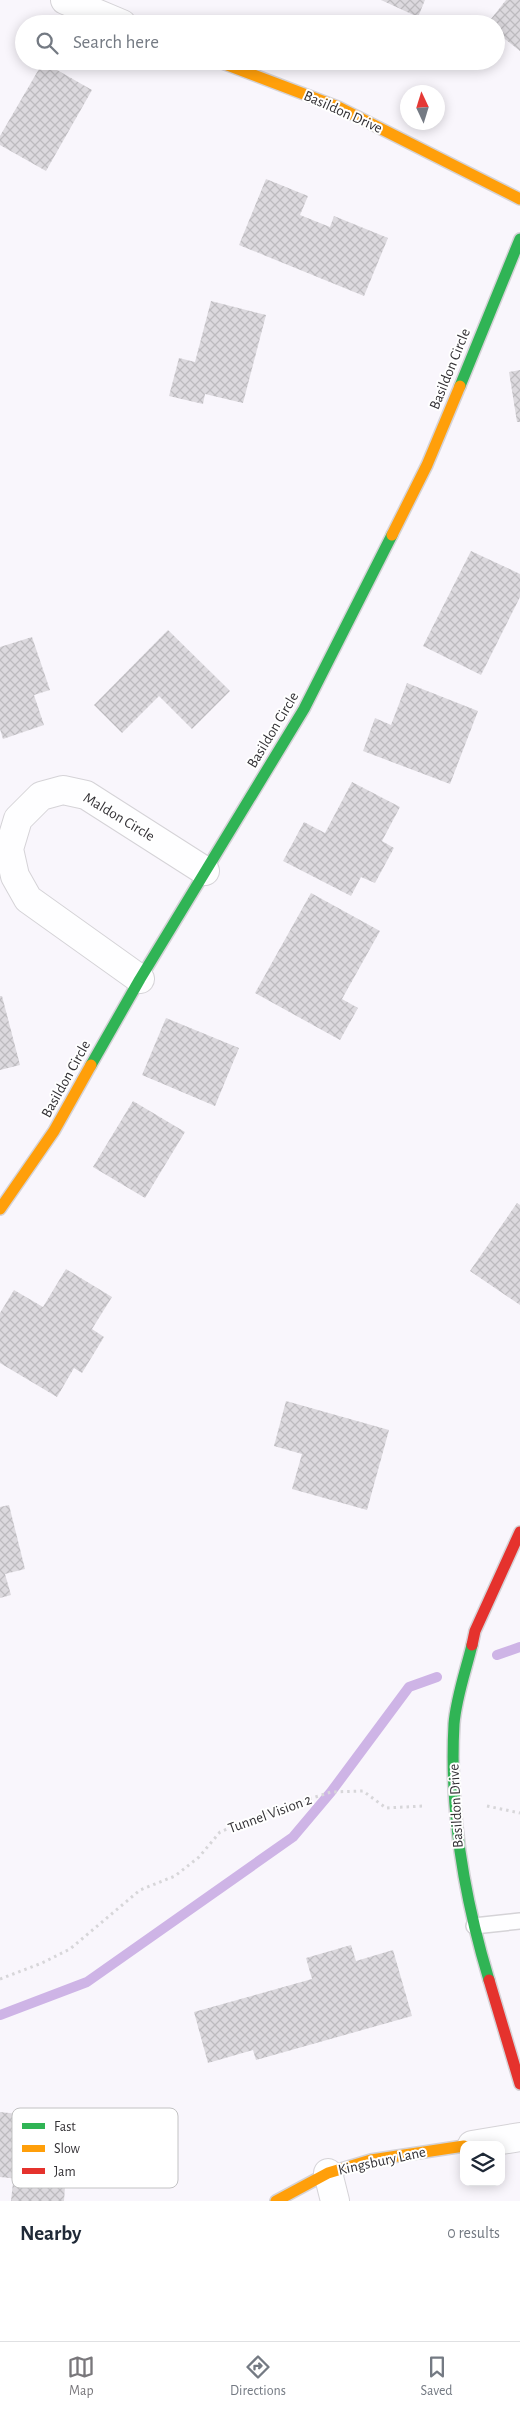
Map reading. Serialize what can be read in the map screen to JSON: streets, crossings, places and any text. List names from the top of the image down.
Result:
{
  "streets": {
    "street": [
      "Basildon Drive",
      "Basildon Circle",
      "Maldon Circle",
      "Kingsbury Lane"
    ],
    "path": ["Tunnel Vision 2"]
  },
  "crossings": [
    ["Basildon Circle", "Maldon Circle"]
  ],
  "legend": ["Fast", "Slow", "Jam"],
  "north": "top",
  "page": {
    "search": "Search here",
    "heading": ["Nearby", "0 results"],
    "nav": ["Map", "Directions", "Saved"]
  }
}
